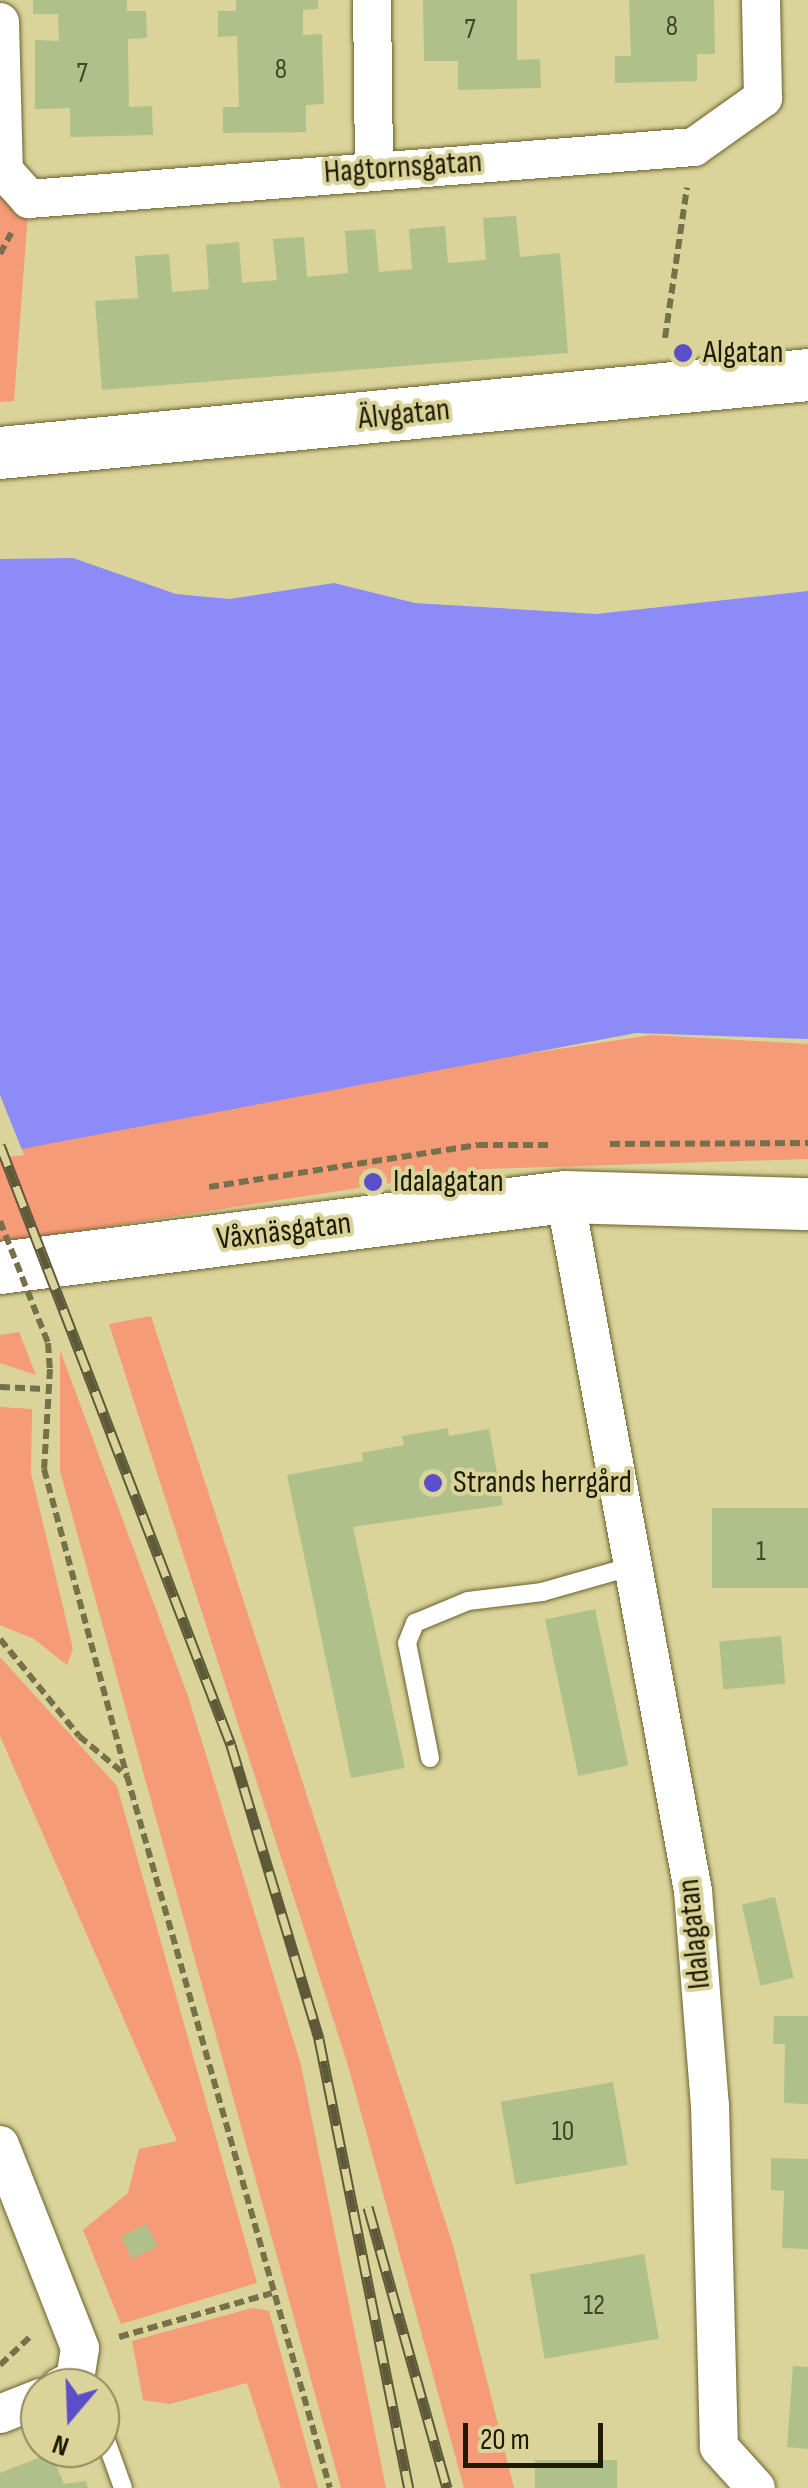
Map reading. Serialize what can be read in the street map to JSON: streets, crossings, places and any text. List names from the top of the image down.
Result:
{
  "streets": {
    "street": [
      "Hagtornsgatan",
      "Älvgatan",
      "Våxnäsgatan",
      "Idalagatan"
    ]
  },
  "crossings": [
    ["Våxnäsgatan", "Idalagatan"]
  ],
  "places": ["Algatan", "Idalagatan", "Strands herrgård"],
  "house_numbers": [
    "8",
    "7",
    "8",
    "7",
    "1",
    "10",
    "12"
  ],
  "scale_bar": "20 m",
  "north": "bottom"
}
